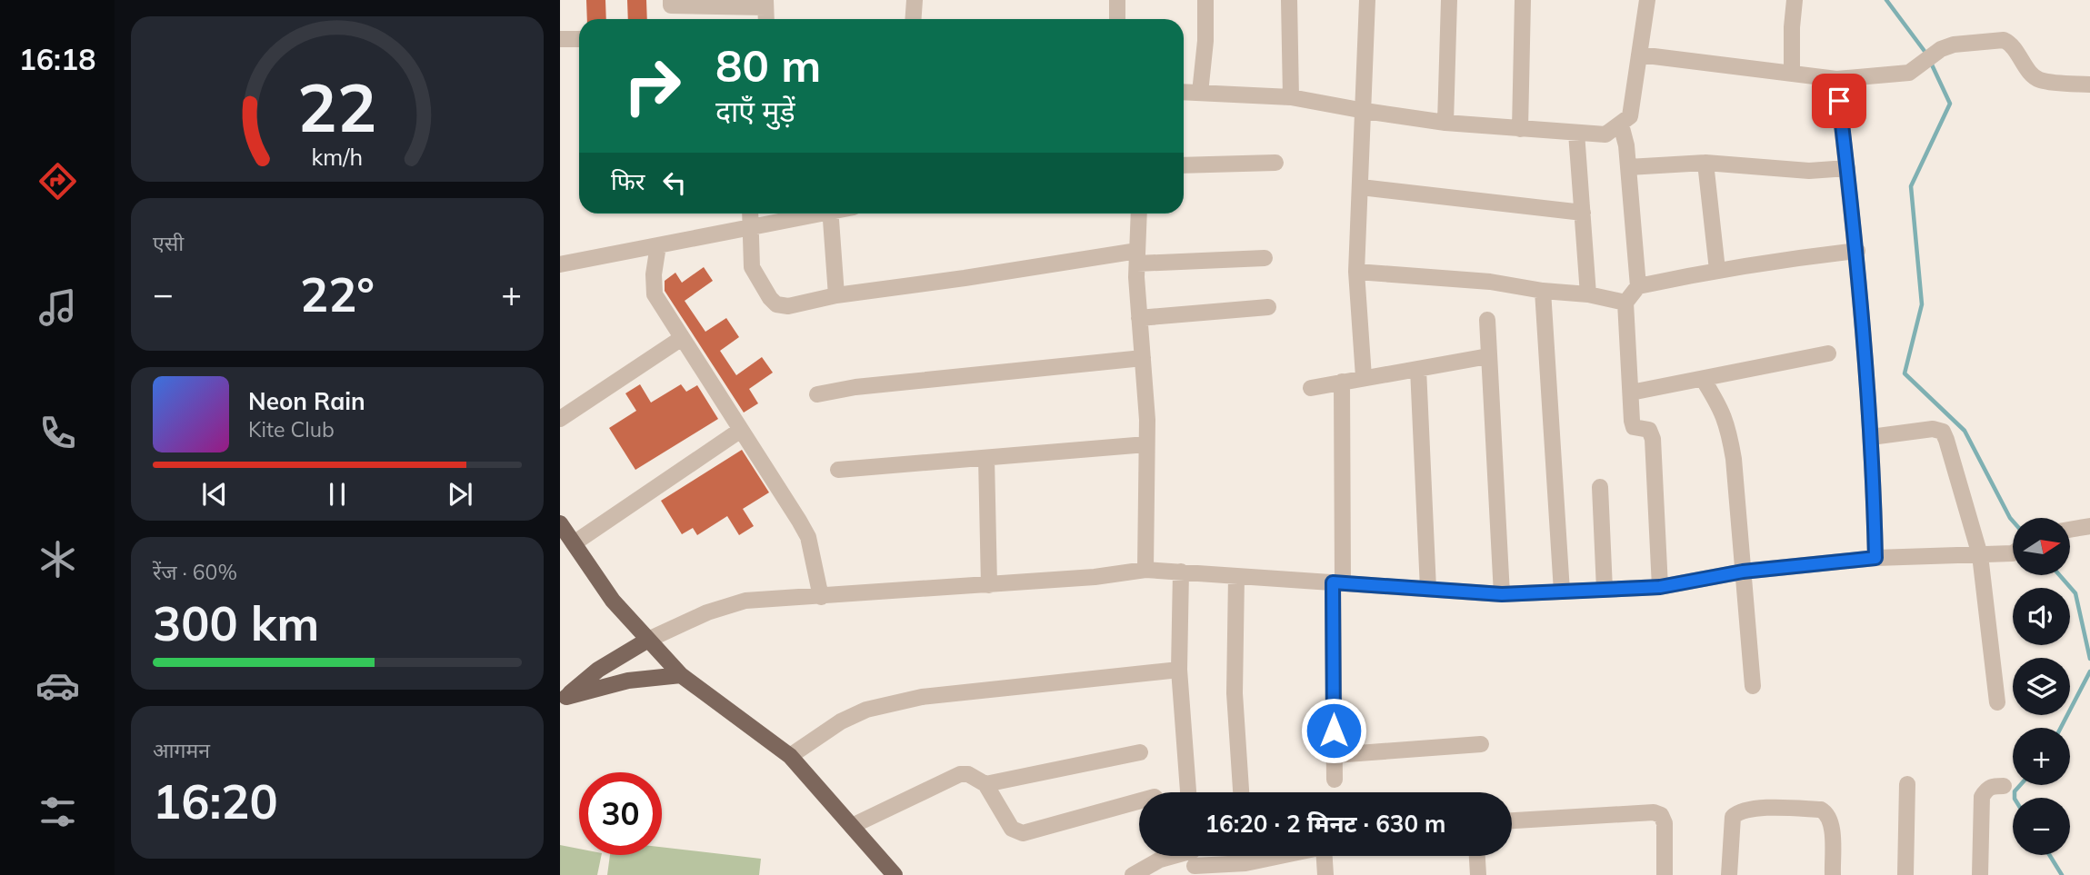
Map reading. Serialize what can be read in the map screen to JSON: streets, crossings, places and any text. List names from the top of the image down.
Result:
{
  "north": "right",
  "page": {
    "tabs": "16:18",
    "turn": ["80 m", "दाएँ मुड़ें"],
    "then": "फिर",
    "tile": [
      "एसी",
      ["रेंज · 60%", "300 km"],
      ["आगमन", "16:20"]
    ],
    "heat": ["−", "22°", "+"],
    "song": ["Neon Rain", "Kite Club"],
    "map_buttons": ["+", "−"],
    "limit": "30",
    "trip": "16:20 · 2 मिनट · 630 m",
    "gauge": ["22", "km/h"]
  }
}
